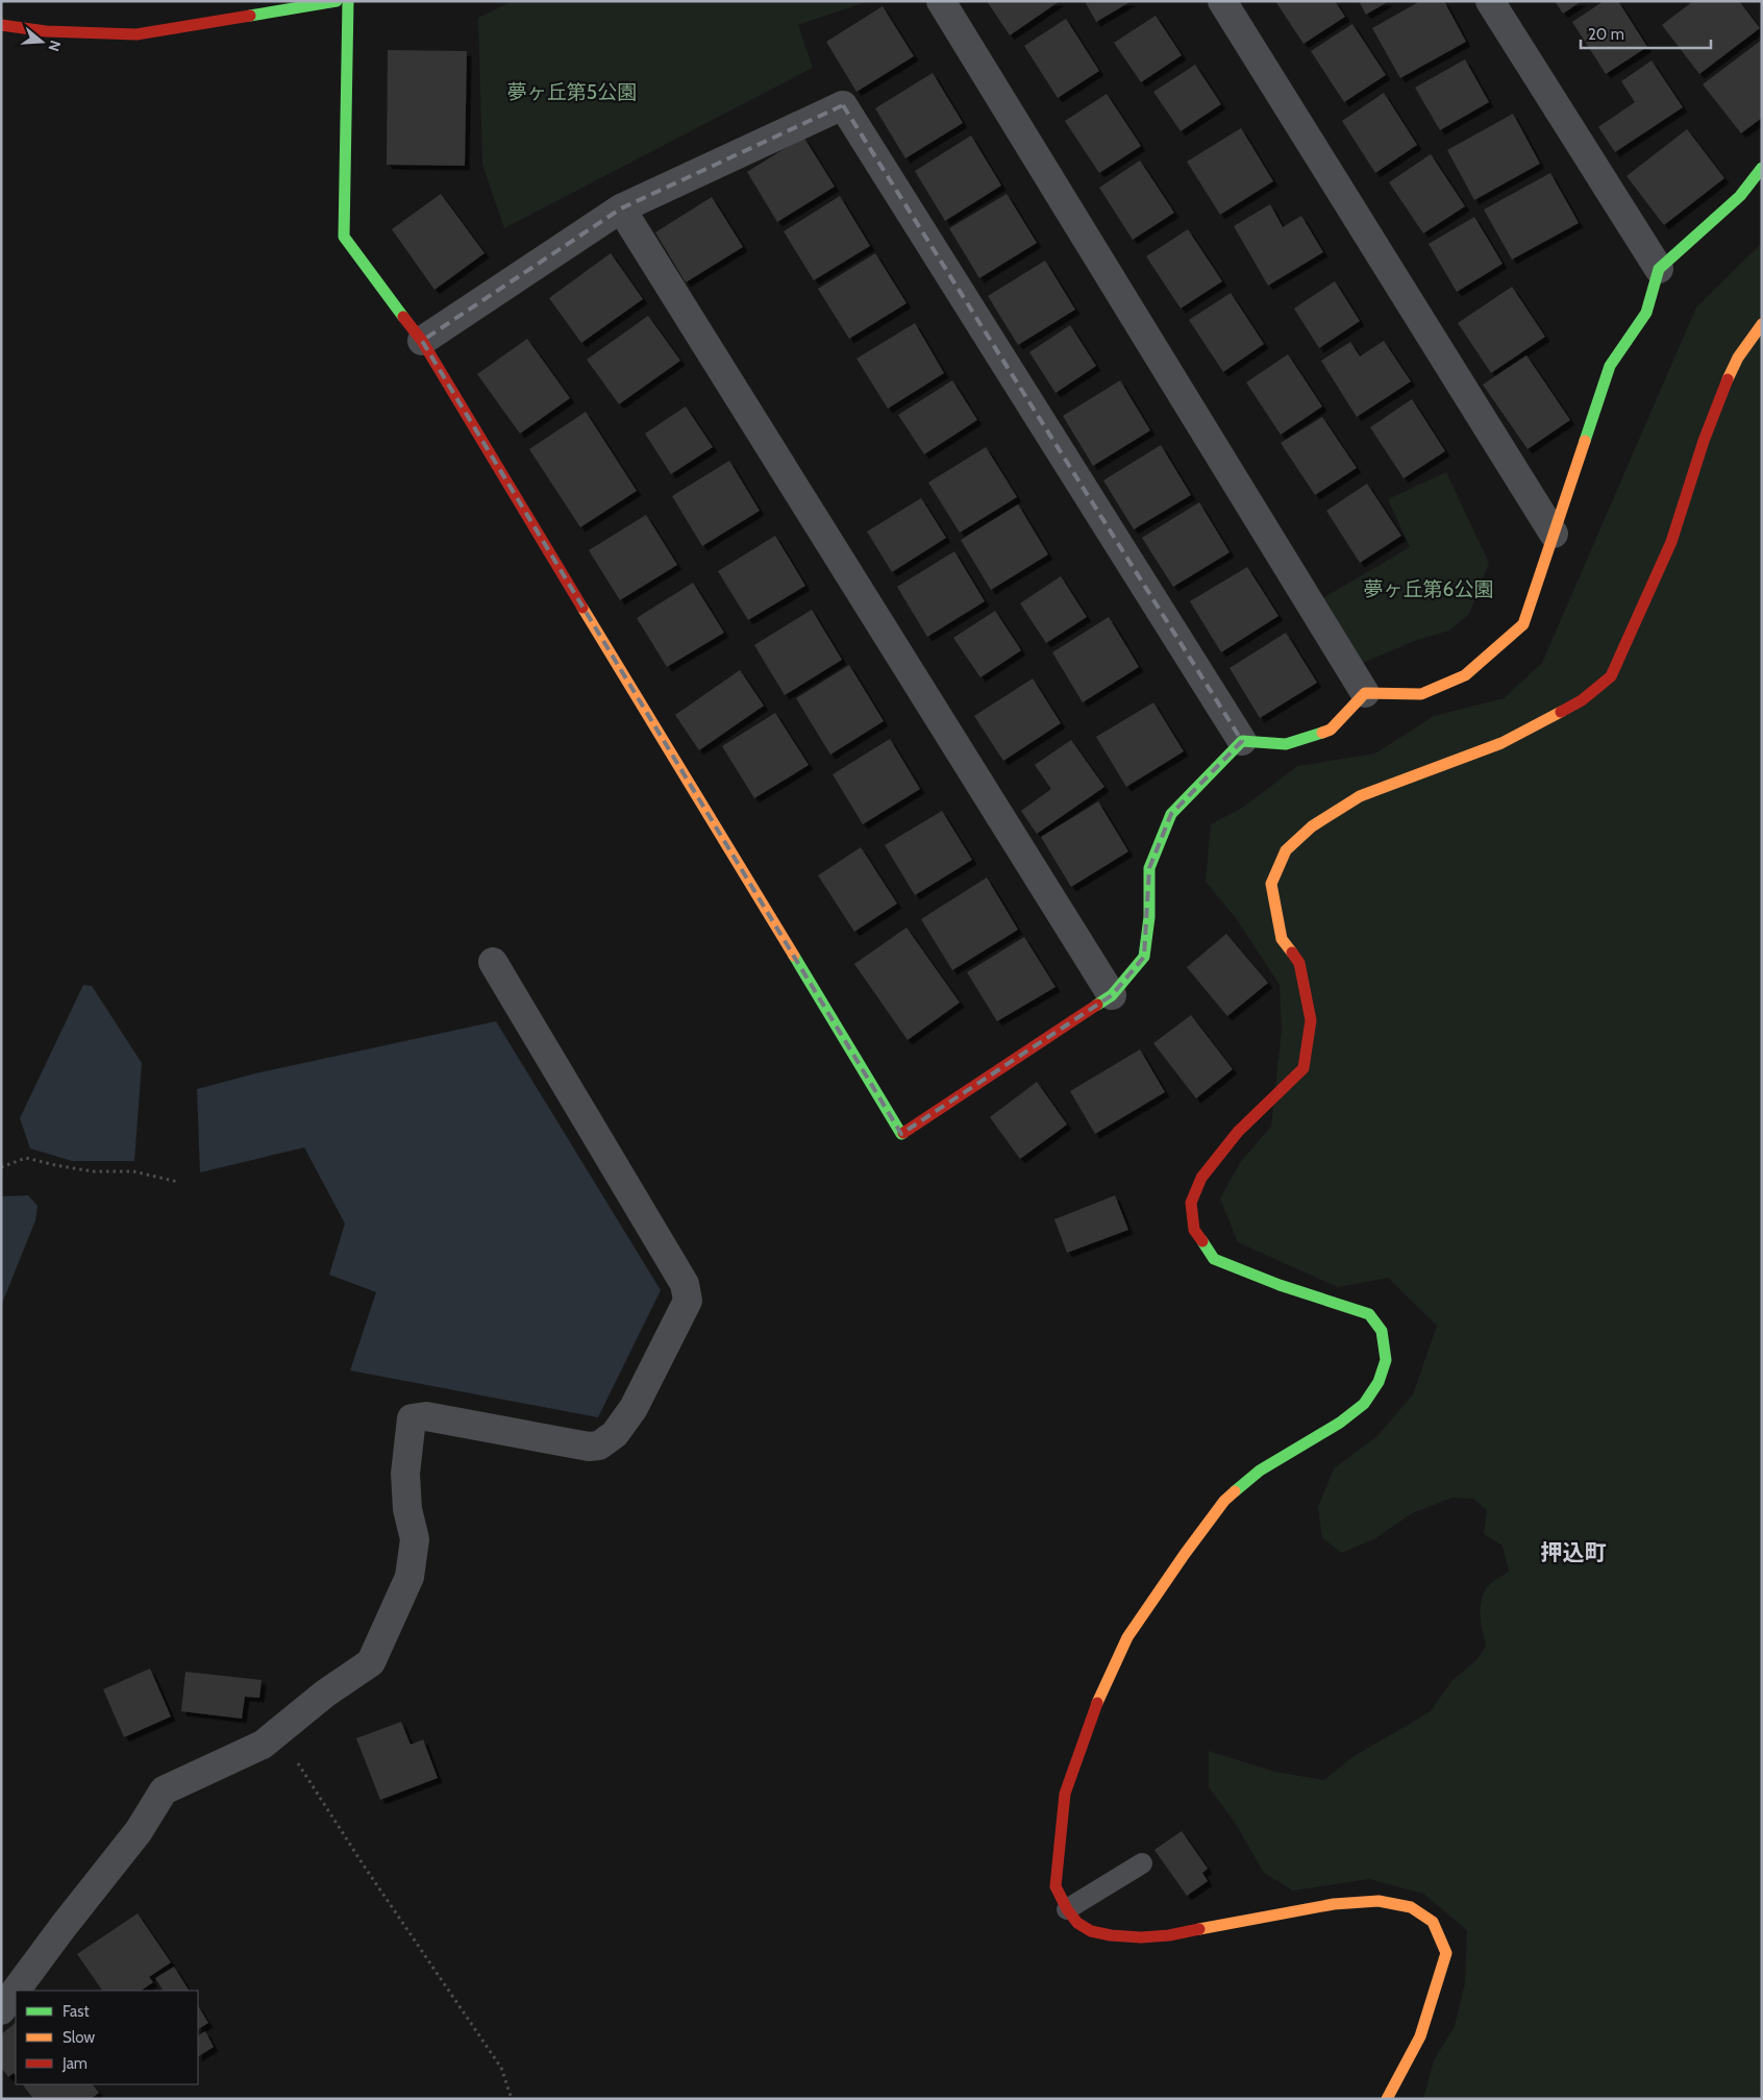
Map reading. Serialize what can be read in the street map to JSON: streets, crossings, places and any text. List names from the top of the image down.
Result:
{
  "districts": ["押込町"],
  "parks": ["夢ヶ丘第5公園", "夢ヶ丘第6公園"],
  "legend": ["Fast", "Slow", "Jam"],
  "scale_bar": "20 m",
  "north": "right"
}
